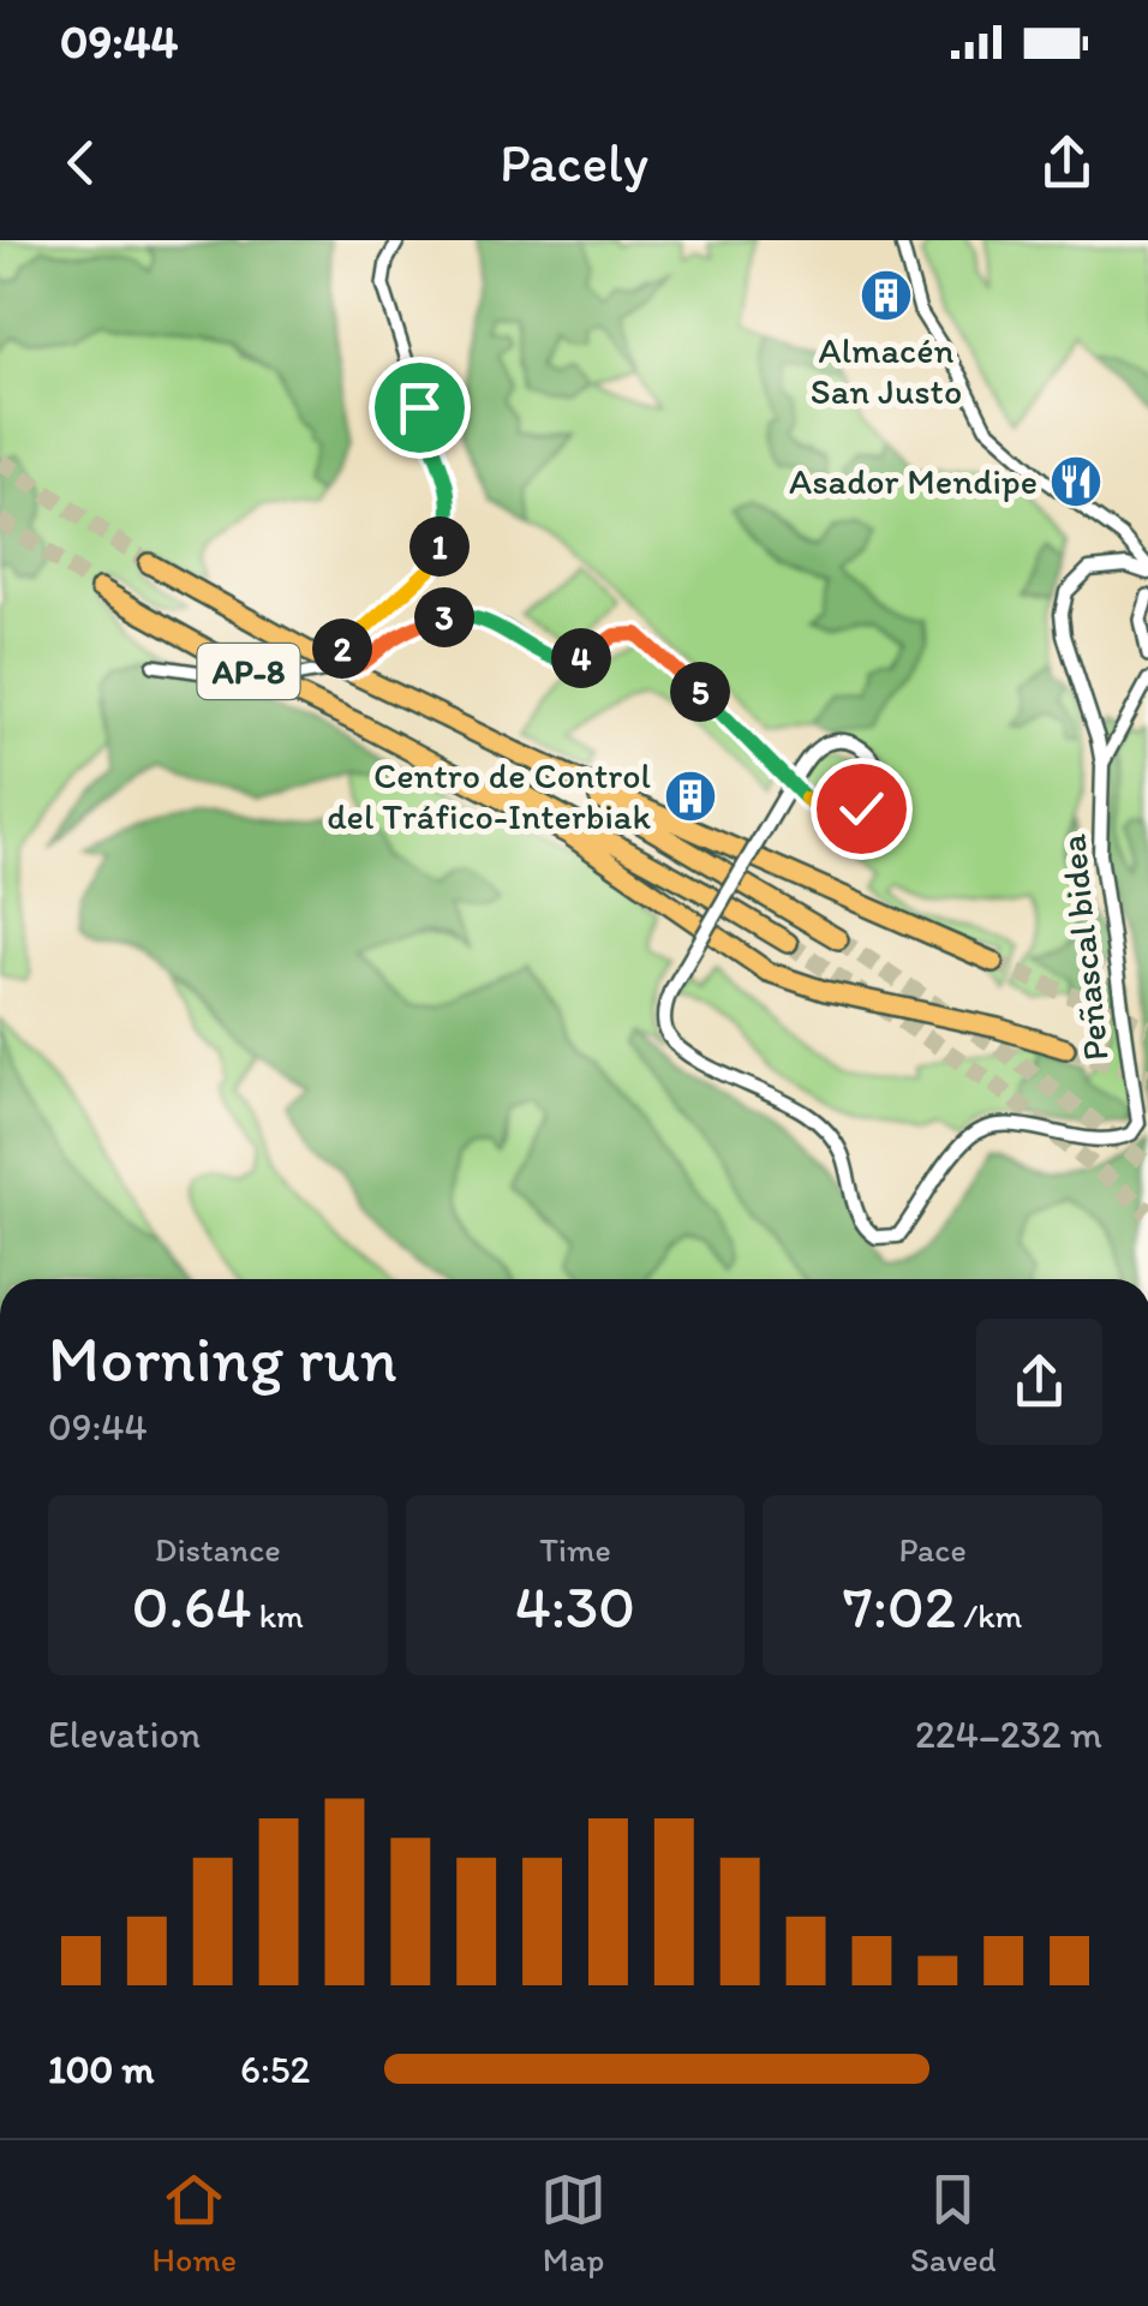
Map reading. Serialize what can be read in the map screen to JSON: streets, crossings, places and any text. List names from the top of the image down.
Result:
{
  "streets": {
    "highway": ["AP-8"],
    "street": ["Peñascal bidea"]
  },
  "places": {
    "building": ["Almacén San Justo", "Centro de Control del Tráfico-Interbiak"],
    "restaurant": ["Asador Mendipe"]
  },
  "page": {
    "status": "09:44",
    "header": "Pacely",
    "pins": [
      "1",
      "3",
      "2",
      "4",
      "5"
    ],
    "heading": ["Morning run", "09:44"],
    "stats": [
      ["Distance", "0.64 km"],
      ["Time", "4:30"],
      ["Pace", "7:02 /km"]
    ],
    "chart": ["Elevation", "224–232 m"],
    "list": [
      {
        "name": "100 m",
        "note": "6:52"
      }
    ],
    "tabs": ["Home", "Map", "Saved"]
  }
}
